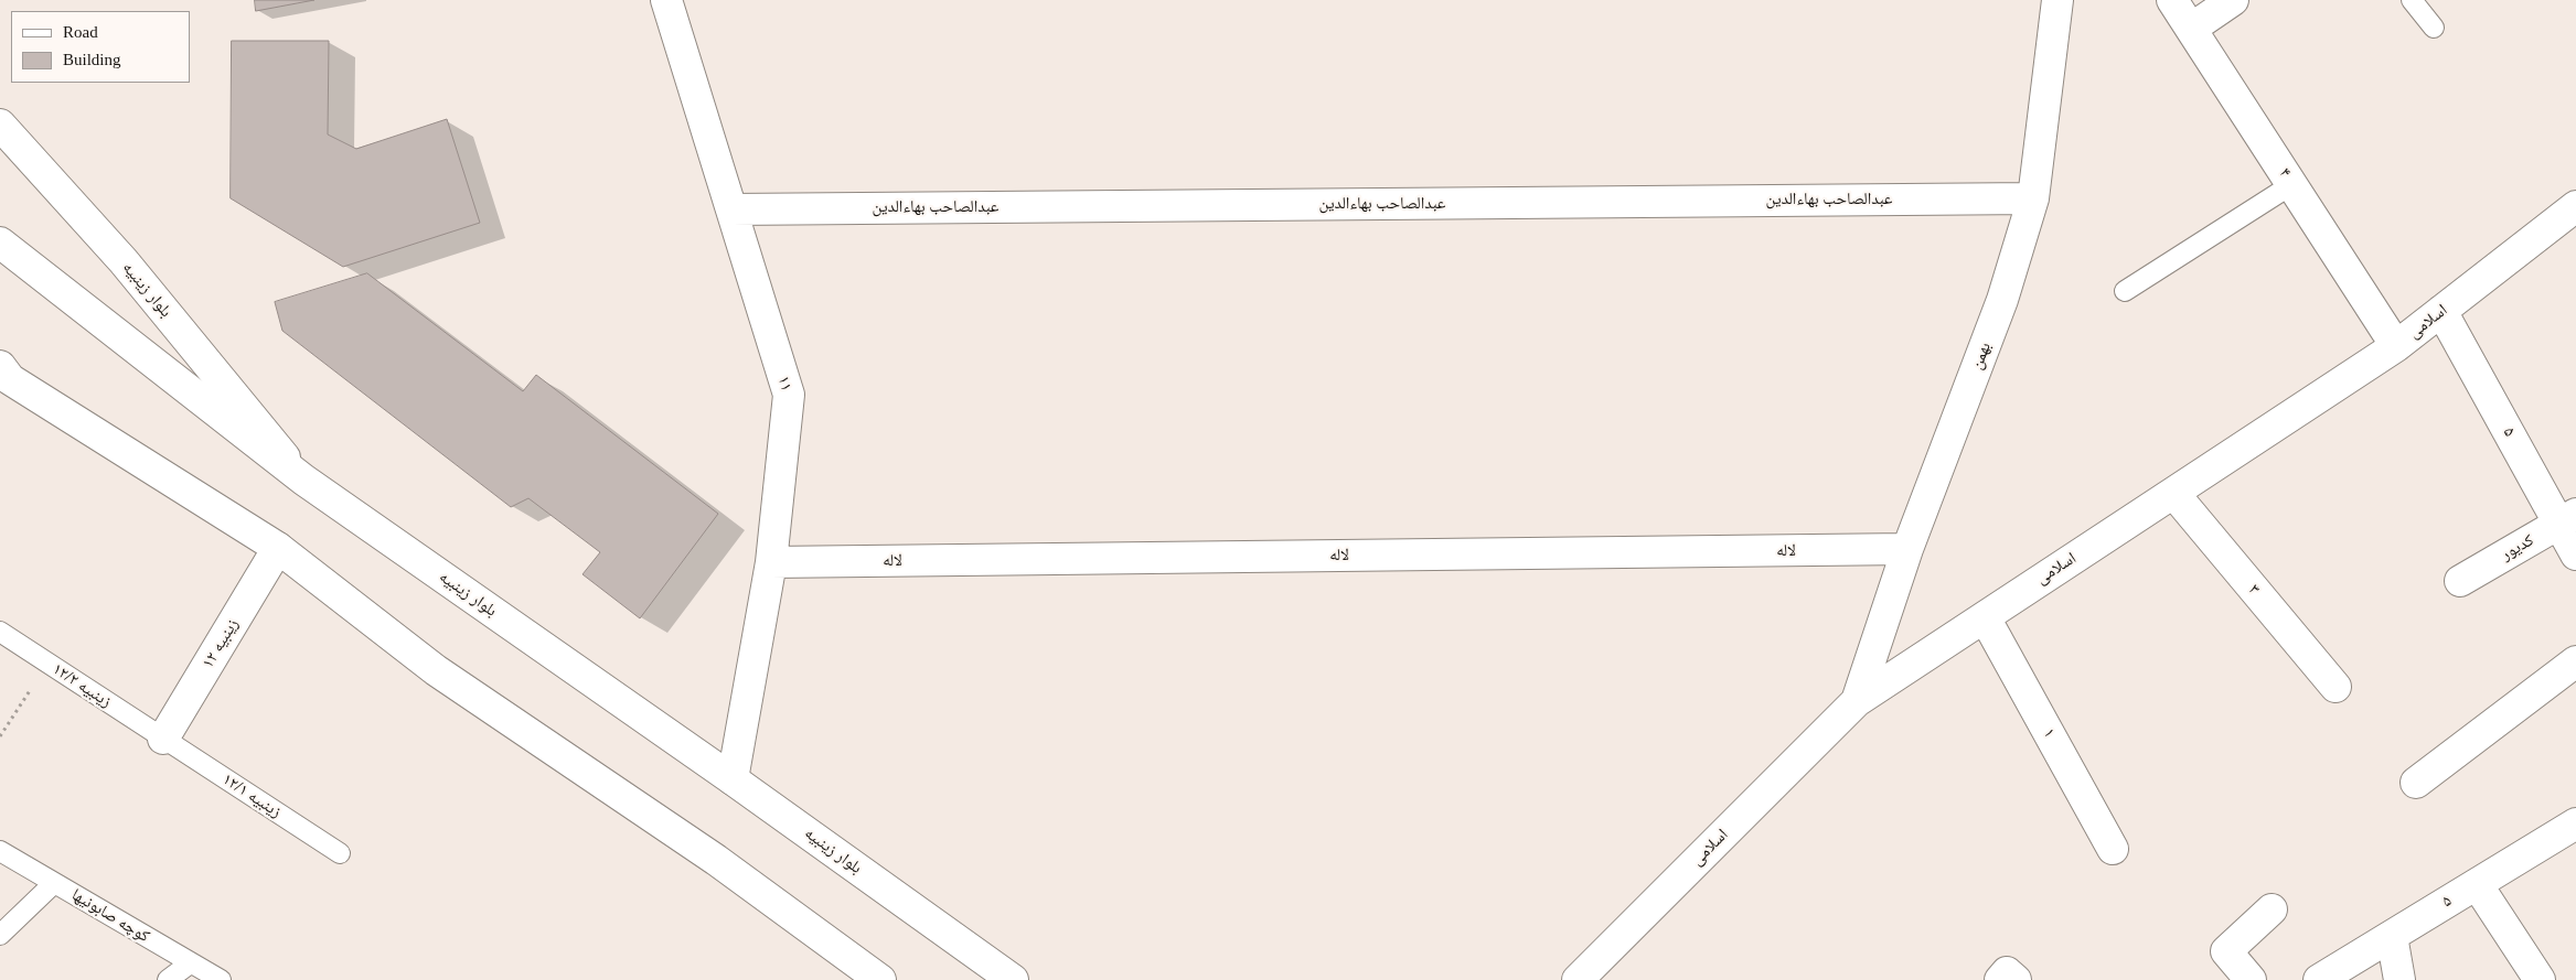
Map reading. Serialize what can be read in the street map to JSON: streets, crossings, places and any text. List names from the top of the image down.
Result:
{
  "streets": {
    "street": [
      "۴",
      "عبدالصاحب بهاءالدین",
      "بلوار زینبیه",
      "اسلامی",
      "بهمن",
      "۱۱",
      "۵",
      "کدیور",
      "لاله",
      "۳",
      "زینبیه ۱۲",
      "۱"
    ],
    "lane": ["زینبیه ۱۲/۲", "زینبیه ۱۲/۱", "کوچه صابونیها"]
  },
  "crossings": [
    ["۴", "اسلامی"],
    ["عبدالصاحب بهاءالدین", "بهمن"],
    ["عبدالصاحب بهاءالدین", "۱۱"],
    ["بلوار زینبیه", "۱۱"],
    ["اسلامی", "بهمن"],
    ["اسلامی", "۵"],
    ["اسلامی", "۳"],
    ["اسلامی", "۱"],
    ["بهمن", "لاله"],
    ["۱۱", "لاله"],
    ["۵", "کدیور"],
    ["زینبیه ۱۲", "زینبیه ۱۲/۲"],
    ["زینبیه ۱۲", "زینبیه ۱۲/۱"],
    ["زینبیه ۱۲/۲", "زینبیه ۱۲/۱"]
  ],
  "legend": ["Road", "Building"]
}
